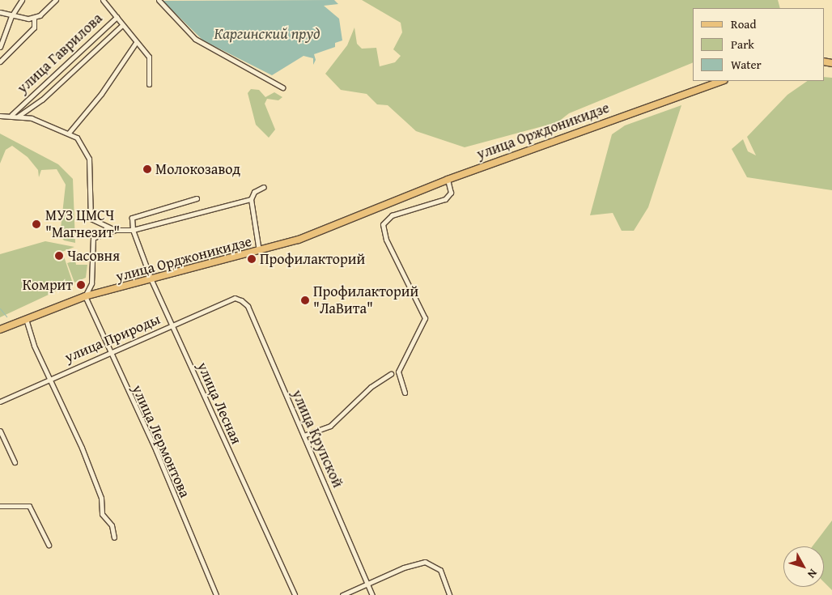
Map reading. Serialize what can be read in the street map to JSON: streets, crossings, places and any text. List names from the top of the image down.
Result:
{
  "streets": {
    "main road": ["улица Орждоникидзе", "улица Орджоникидзе"],
    "street": [
      "улица Гаврилова",
      "улица Природы",
      "улица Лесная",
      "улица Крупской",
      "улица Лермонтова"
    ]
  },
  "crossings": [
    ["улица Орждоникидзе", "улица Орджоникидзе"],
    ["улица Орджоникидзе", "улица Лесная"],
    ["улица Орджоникидзе", "улица Лермонтова"],
    ["улица Природы", "улица Лесная"],
    ["улица Природы", "улица Крупской"],
    ["улица Природы", "улица Лермонтова"]
  ],
  "water": ["Каргинский пруд"],
  "places": [
    "Молокозавод",
    "МУЗ ЦМСЧ \"Магнезит\"",
    "Часовня",
    "Профилакторий",
    "Комрит",
    "Профилакторий \"ЛаВита\""
  ],
  "legend": ["Road", "Park", "Water"],
  "north": "bottom right"
}
